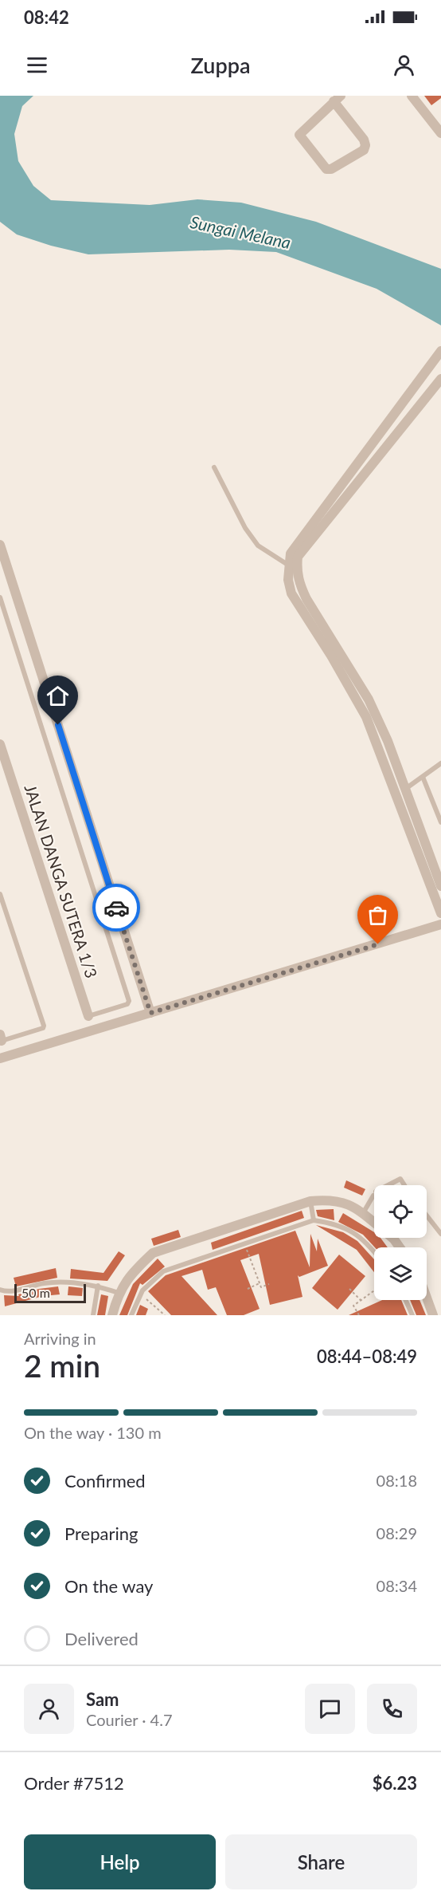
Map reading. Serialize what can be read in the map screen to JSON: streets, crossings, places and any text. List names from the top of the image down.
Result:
{
  "streets": {
    "street": ["JALAN DANGA SUTERA 1/3"]
  },
  "water": ["Sungai Melana"],
  "scale_bar": "50 m",
  "page": {
    "status": "08:42",
    "header": "Zuppa",
    "scale": "50 m",
    "heading": ["2 min", "Arriving in", "08:44–08:49"],
    "panel": [
      "Sam",
      "Courier · 4.7",
      "Order #7512",
      "$6.23"
    ],
    "bar": "On the way · 130 m",
    "list": [
      ["Confirmed", "08:18"],
      ["Preparing", "08:29"],
      ["On the way", "08:34"],
      "Delivered"
    ],
    "buttons": ["Help", "Share"]
  }
}
